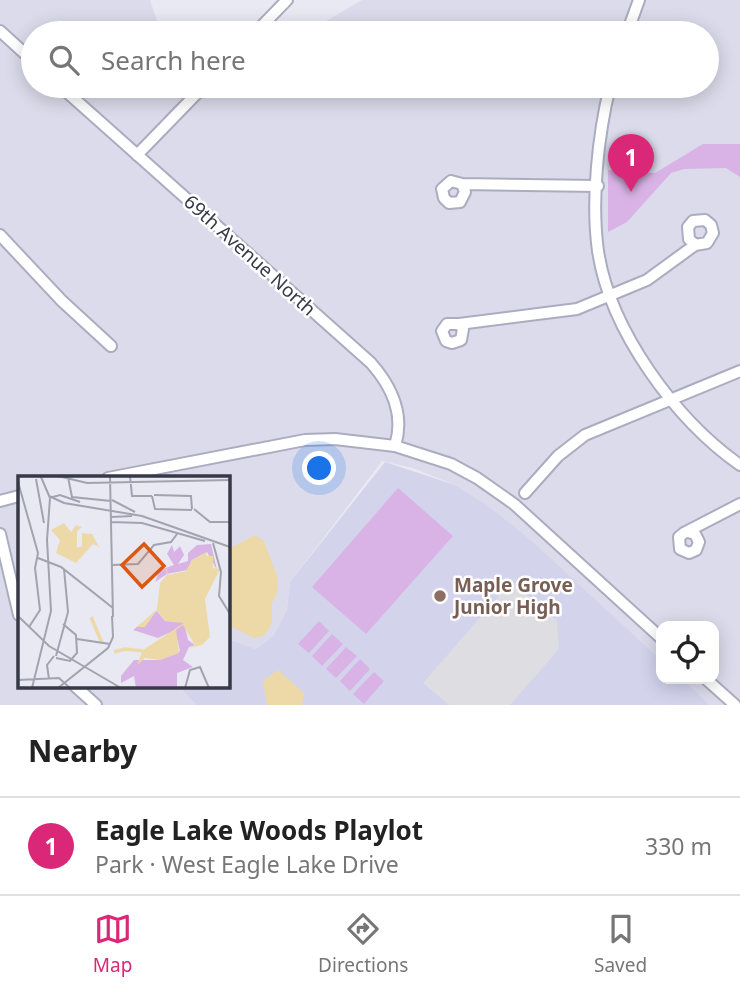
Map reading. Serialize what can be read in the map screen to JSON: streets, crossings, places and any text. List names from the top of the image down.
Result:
{
  "streets": {
    "street": ["69th Avenue North"]
  },
  "places": ["Maple Grove Junior High"],
  "page": {
    "search": "Search here",
    "pins": "1",
    "heading": "Nearby",
    "list": [
      {
        "mark": "1",
        "name": "Eagle Lake Woods Playlot",
        "note": "Park · West Eagle Lake Drive",
        "value": "330 m"
      }
    ],
    "nav": ["Map", "Directions", "Saved"]
  }
}
